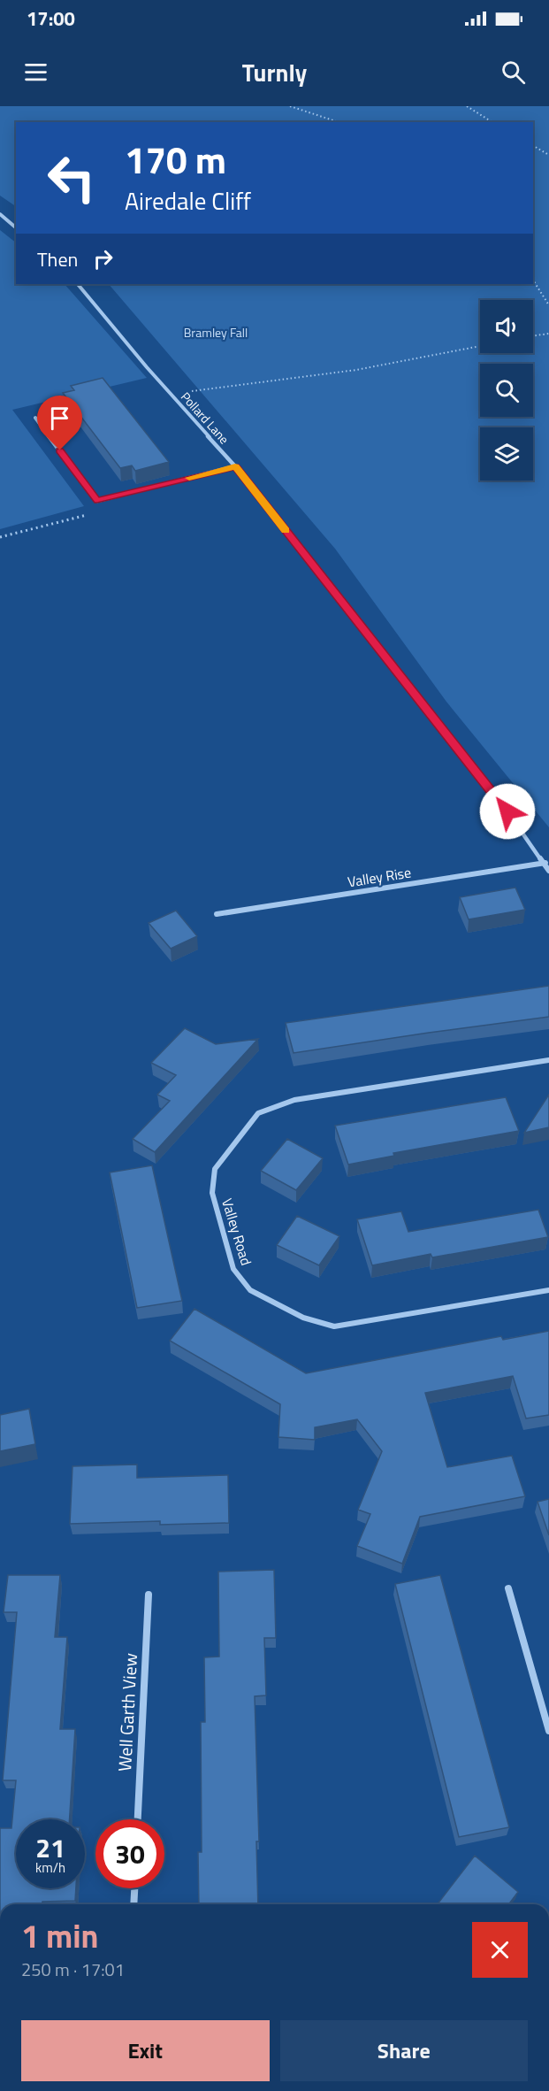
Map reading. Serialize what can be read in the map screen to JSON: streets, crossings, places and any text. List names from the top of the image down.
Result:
{
  "streets": {
    "street": [
      "Pollard Lane",
      "Valley Rise",
      "Valley Road",
      "Well Garth View"
    ]
  },
  "crossings": [
    ["Pollard Lane", "Valley Rise"]
  ],
  "parks": ["Bramley Fall"],
  "page": {
    "status": "17:00",
    "header": "Turnly",
    "turn": ["170 m", "Airedale Cliff"],
    "then": "Then",
    "speed": "21 km/h",
    "limit": "30",
    "heading": ["1 min", "250 m · 17:01"],
    "buttons": ["Exit", "Share"]
  }
}
